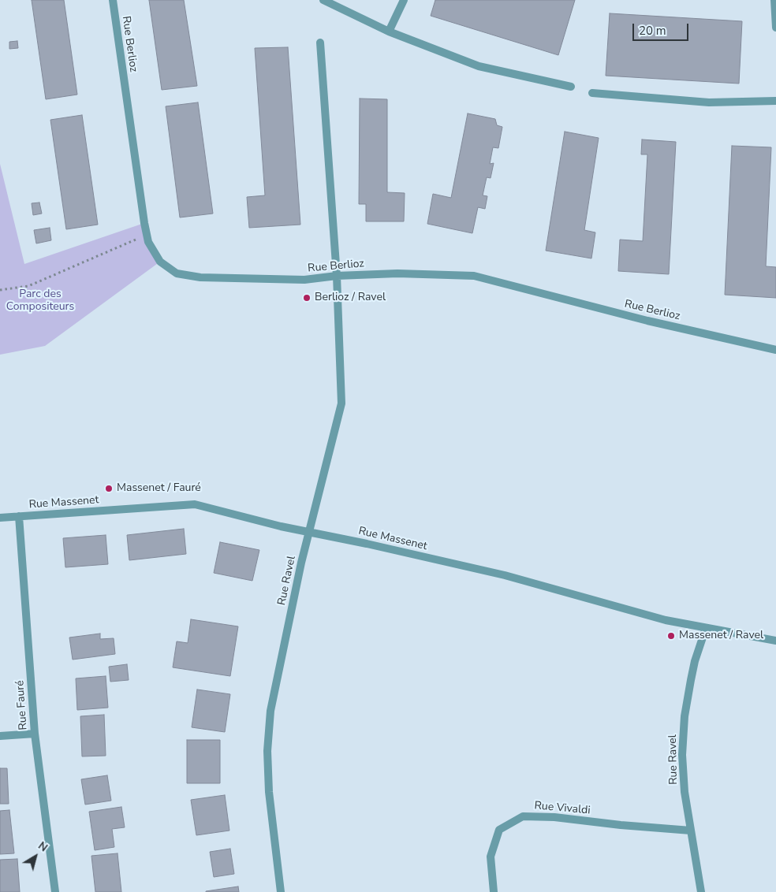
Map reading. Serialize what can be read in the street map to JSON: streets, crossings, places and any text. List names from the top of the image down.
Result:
{
  "streets": {
    "street": [
      "Rue Berlioz",
      "Rue Massenet",
      "Rue Ravel",
      "Rue Fauré",
      "Rue Vivaldi"
    ]
  },
  "crossings": [
    ["Rue Berlioz", "Rue Ravel"],
    ["Rue Massenet", "Rue Ravel"],
    ["Rue Massenet", "Rue Fauré"],
    ["Rue Ravel", "Rue Vivaldi"]
  ],
  "parks": ["Parc des Compositeurs"],
  "places": ["Berlioz / Ravel", "Massenet / Fauré", "Massenet / Ravel"],
  "scale_bar": "20 m",
  "north": "top right"
}
